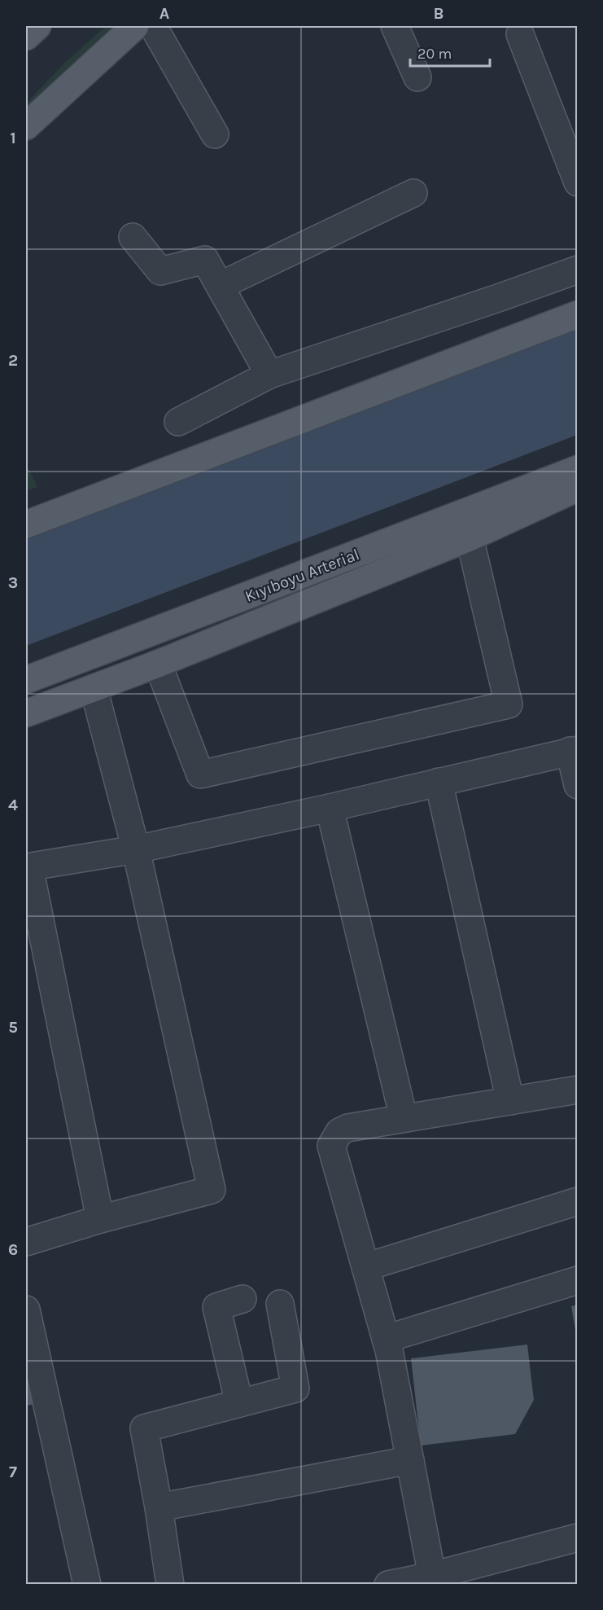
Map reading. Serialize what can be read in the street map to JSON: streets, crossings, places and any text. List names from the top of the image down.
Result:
{
  "streets": {
    "main road": ["Kıyıboyu Arterial"]
  },
  "scale_bar": "20 m",
  "grid": {
    "columns": ["A", "B"],
    "rows": [
      "1",
      "2",
      "3",
      "4",
      "5",
      "6",
      "7"
    ]
  }
}
